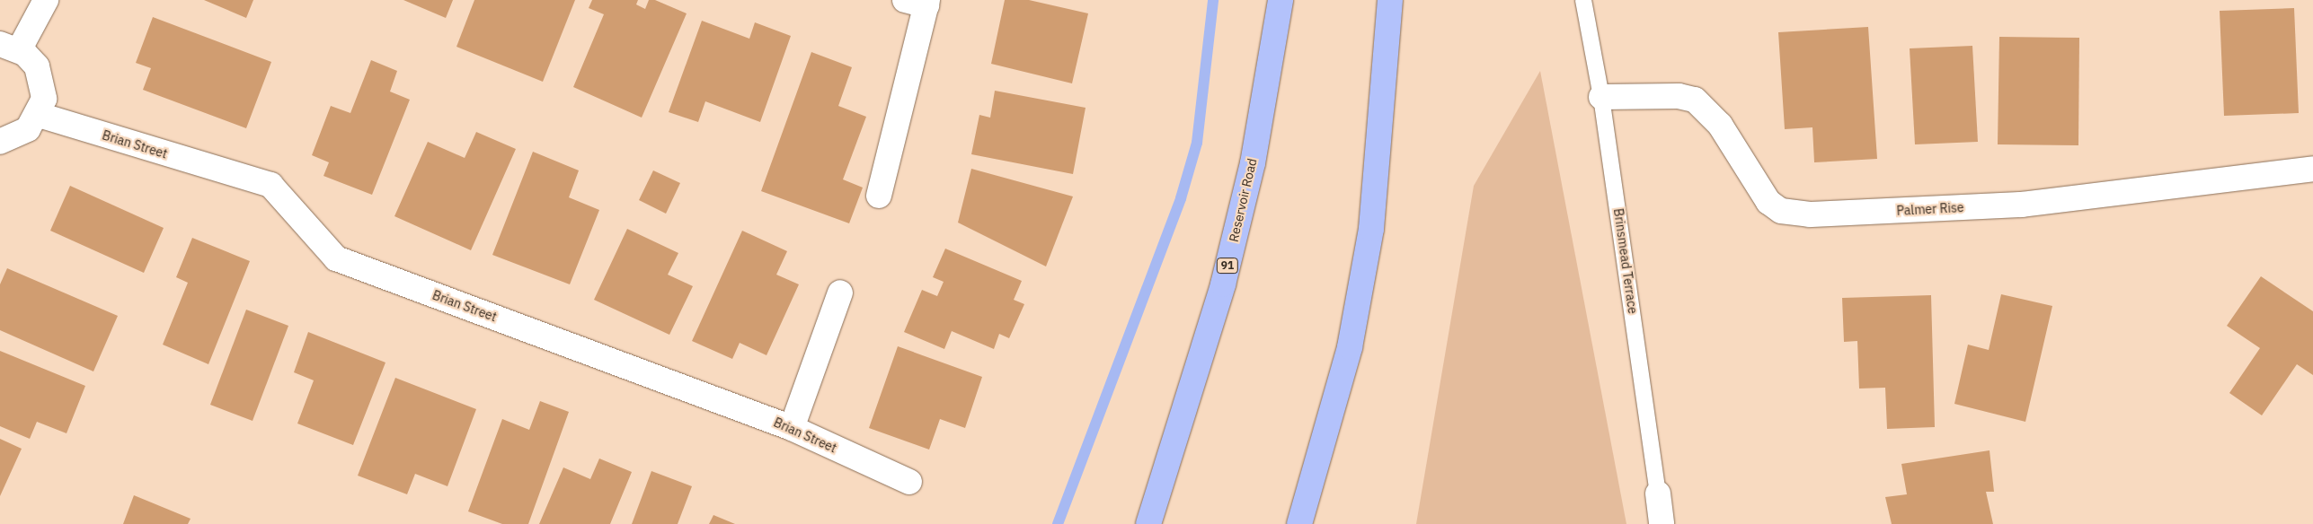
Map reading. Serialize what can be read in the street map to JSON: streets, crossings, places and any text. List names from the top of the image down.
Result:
{
  "streets": {
    "main road": ["Reservoir Road", "91"],
    "street": ["Brian Street", "Palmer Rise", "Brinsmead Terrace"]
  },
  "crossings": [
    ["Palmer Rise", "Brinsmead Terrace"]
  ]
}
